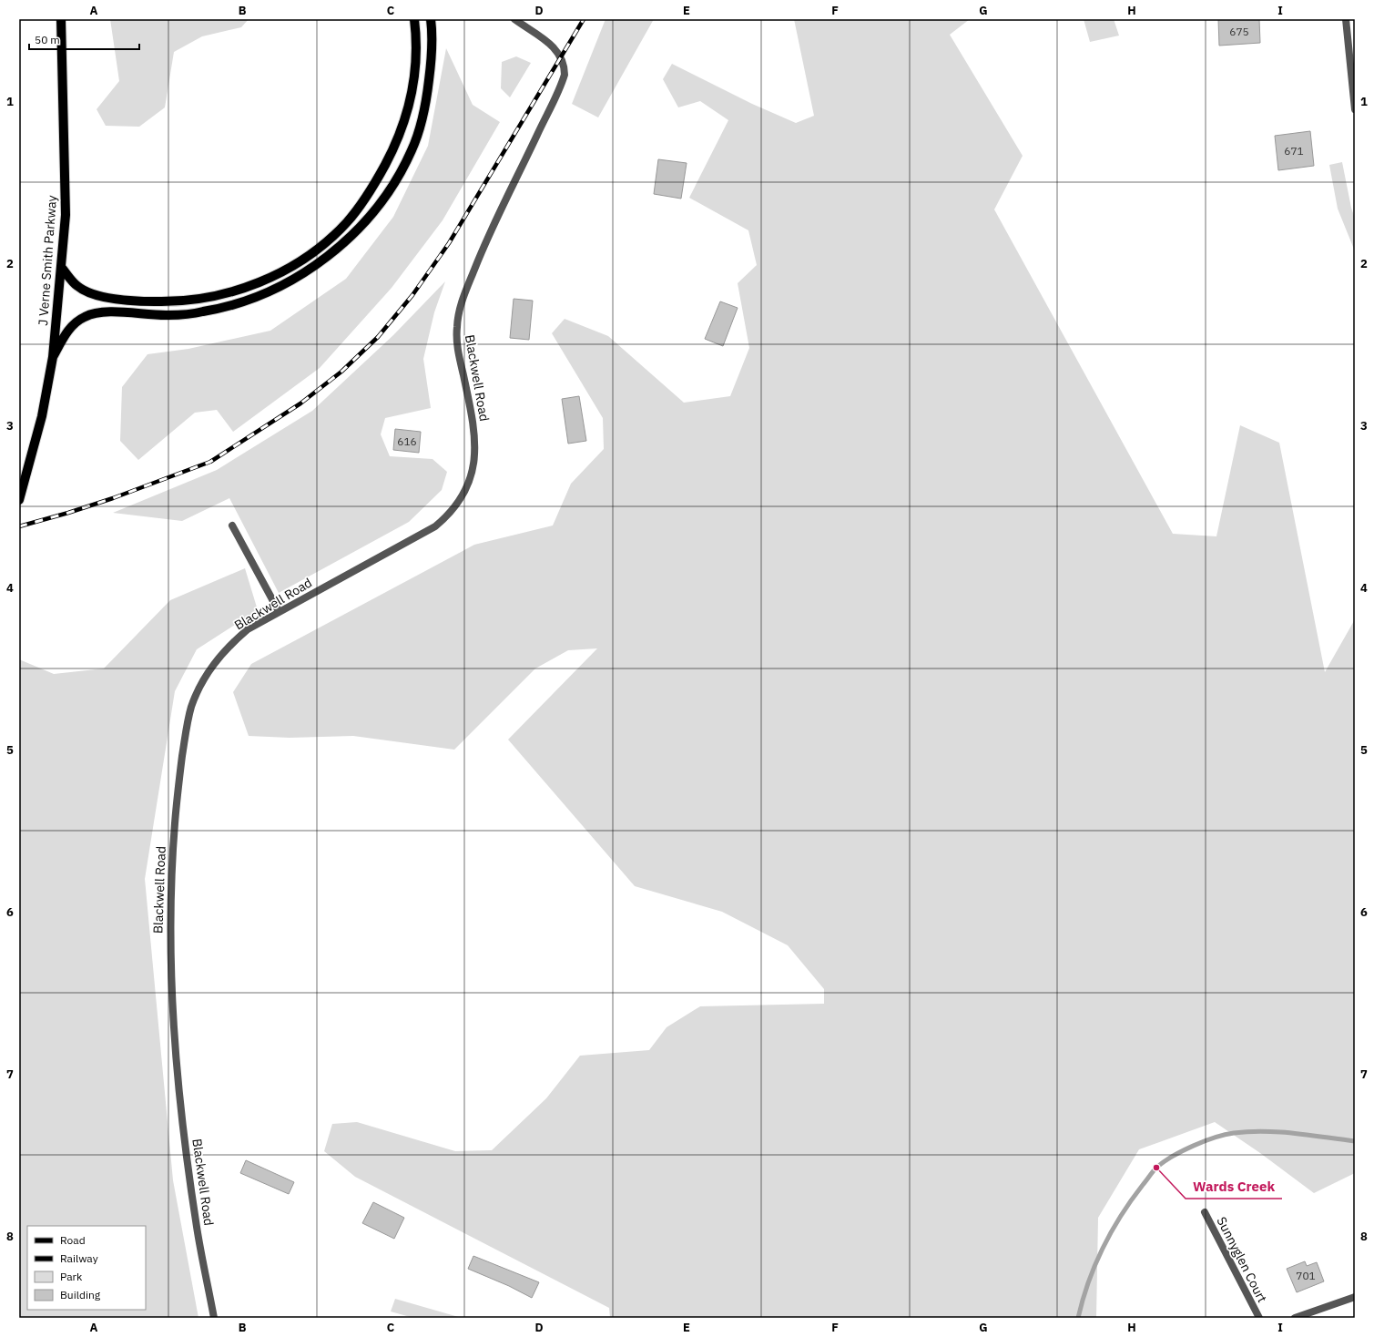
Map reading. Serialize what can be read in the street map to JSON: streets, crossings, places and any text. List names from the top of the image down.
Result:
{
  "streets": {
    "main road": ["J Verne Smith Parkway"],
    "street": ["Blackwell Road", "Sunnyglen Court"]
  },
  "places": ["Wards Creek"],
  "house_numbers": [
    "675",
    "671",
    "616",
    "701"
  ],
  "legend": [
    "Road",
    "Railway",
    "Park",
    "Building"
  ],
  "scale_bar": "50 m",
  "grid": {
    "columns": [
      "A",
      "B",
      "C",
      "D",
      "E",
      "F",
      "G",
      "H",
      "I"
    ],
    "rows": [
      "1",
      "2",
      "3",
      "4",
      "5",
      "6",
      "7",
      "8"
    ]
  }
}
